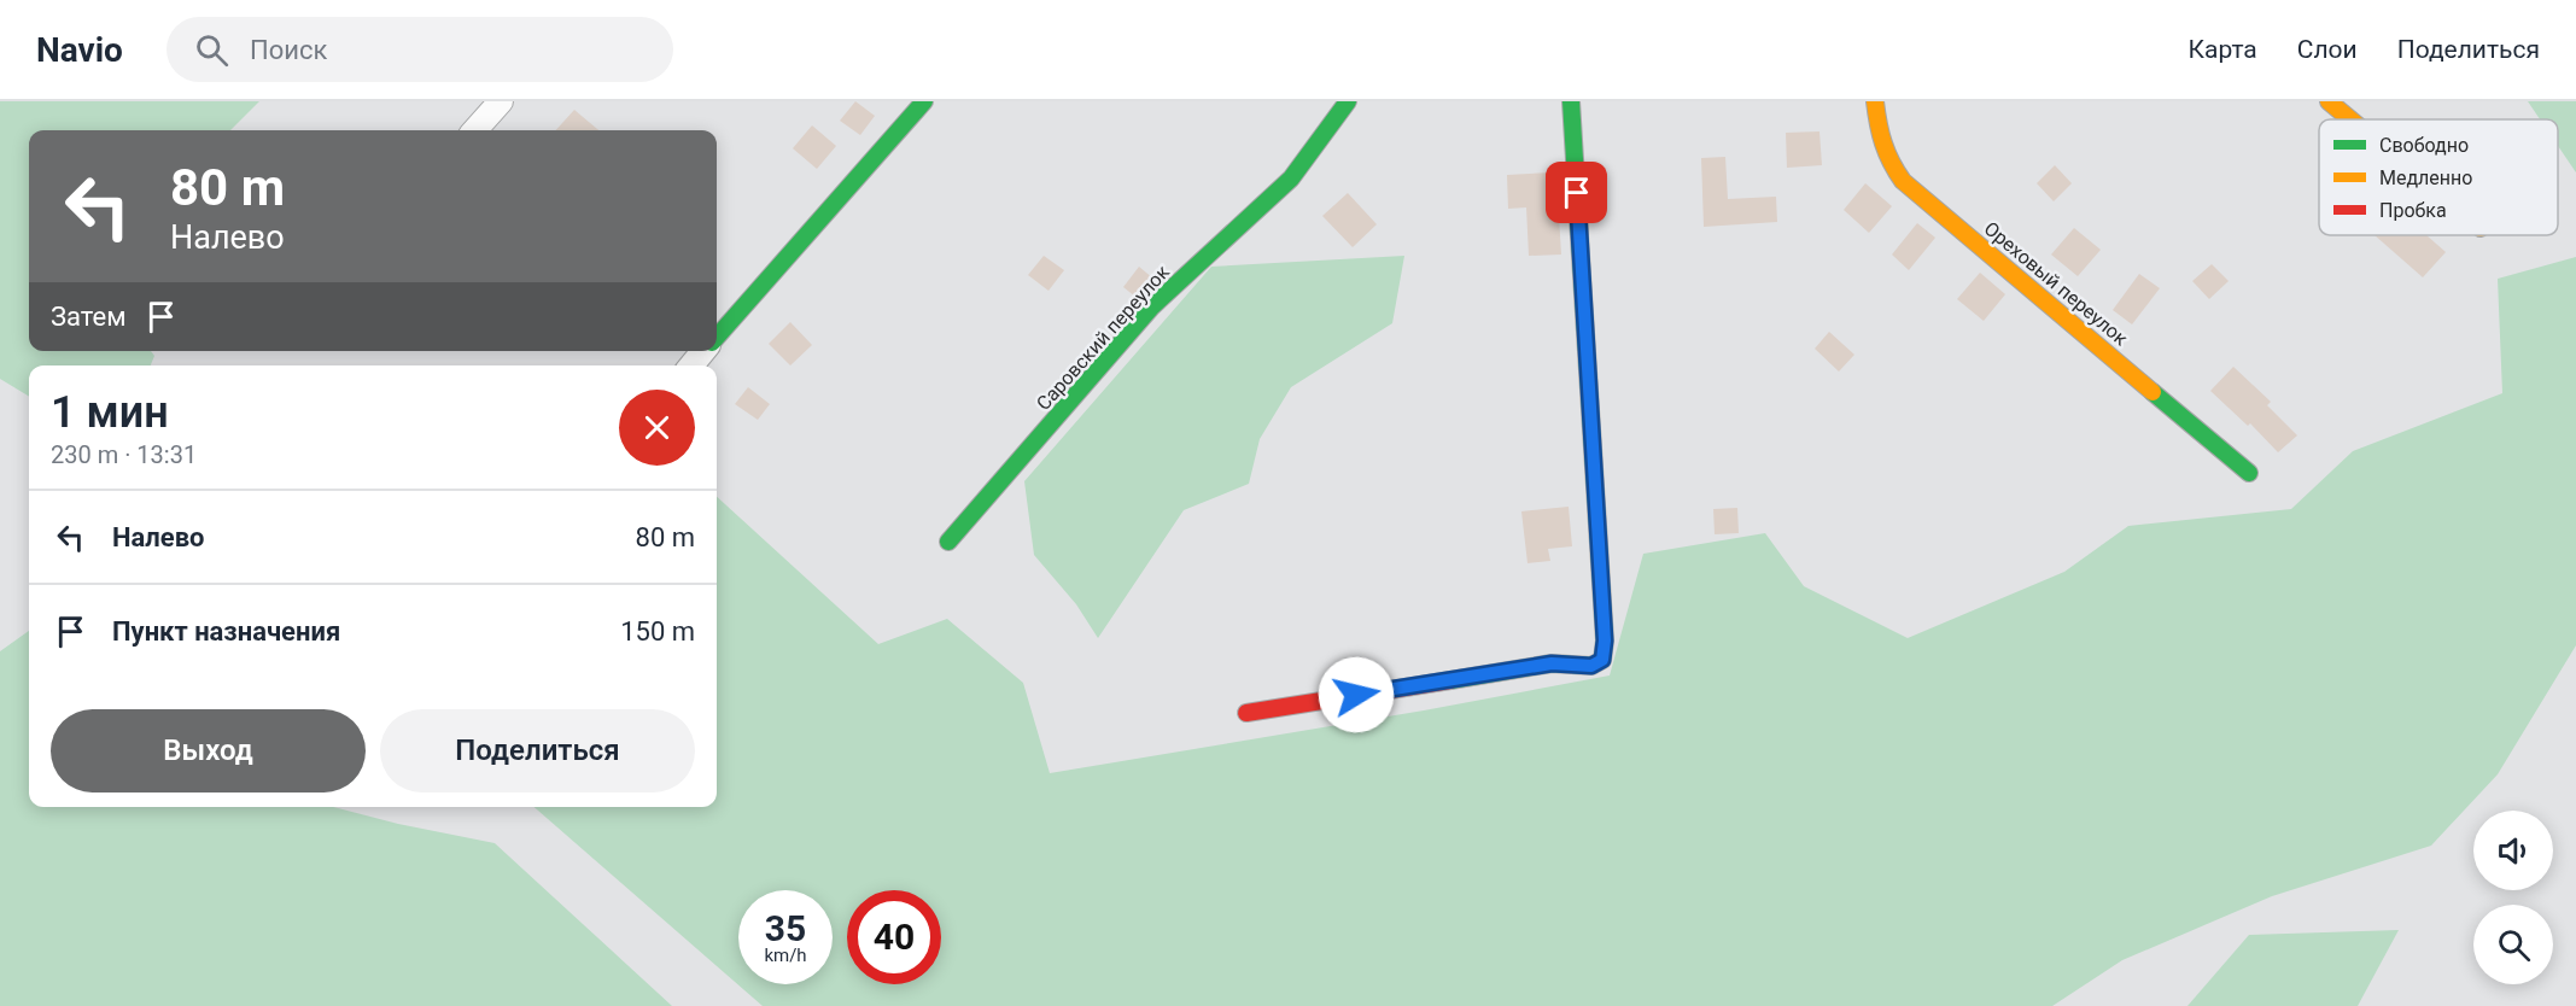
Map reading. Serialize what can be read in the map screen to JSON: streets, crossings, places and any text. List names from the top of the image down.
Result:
{
  "streets": {
    "street": ["Ореховый переулок", "Саровский переулок"]
  },
  "legend": ["Свободно", "Медленно", "Пробка"],
  "page": {
    "header": "Navio",
    "search": "Поиск",
    "nav": ["Карта", "Слои", "Поделиться"],
    "turn": ["80 m", "Налево"],
    "then": "Затем",
    "heading": ["1 мин", "230 m · 13:31"],
    "list": [
      {
        "name": "Налево",
        "value": "80 m"
      },
      {
        "name": "Пункт назначения",
        "value": "150 m"
      }
    ],
    "buttons": ["Выход", "Поделиться"],
    "speed": "35 km/h",
    "limit": "40"
  }
}
